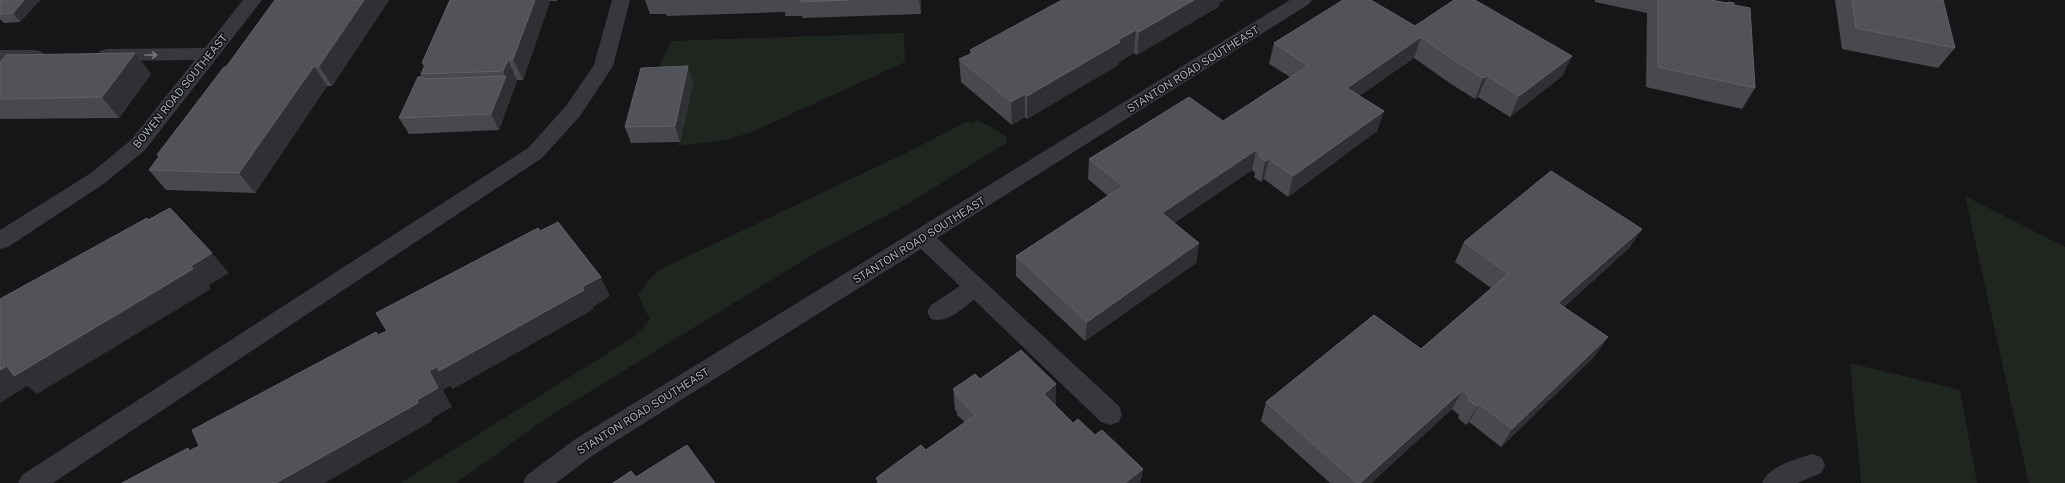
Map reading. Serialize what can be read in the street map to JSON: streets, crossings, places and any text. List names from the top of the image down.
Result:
{
  "streets": {
    "street": ["STANTON ROAD SOUTHEAST", "BOWEN ROAD SOUTHEAST"]
  }
}
